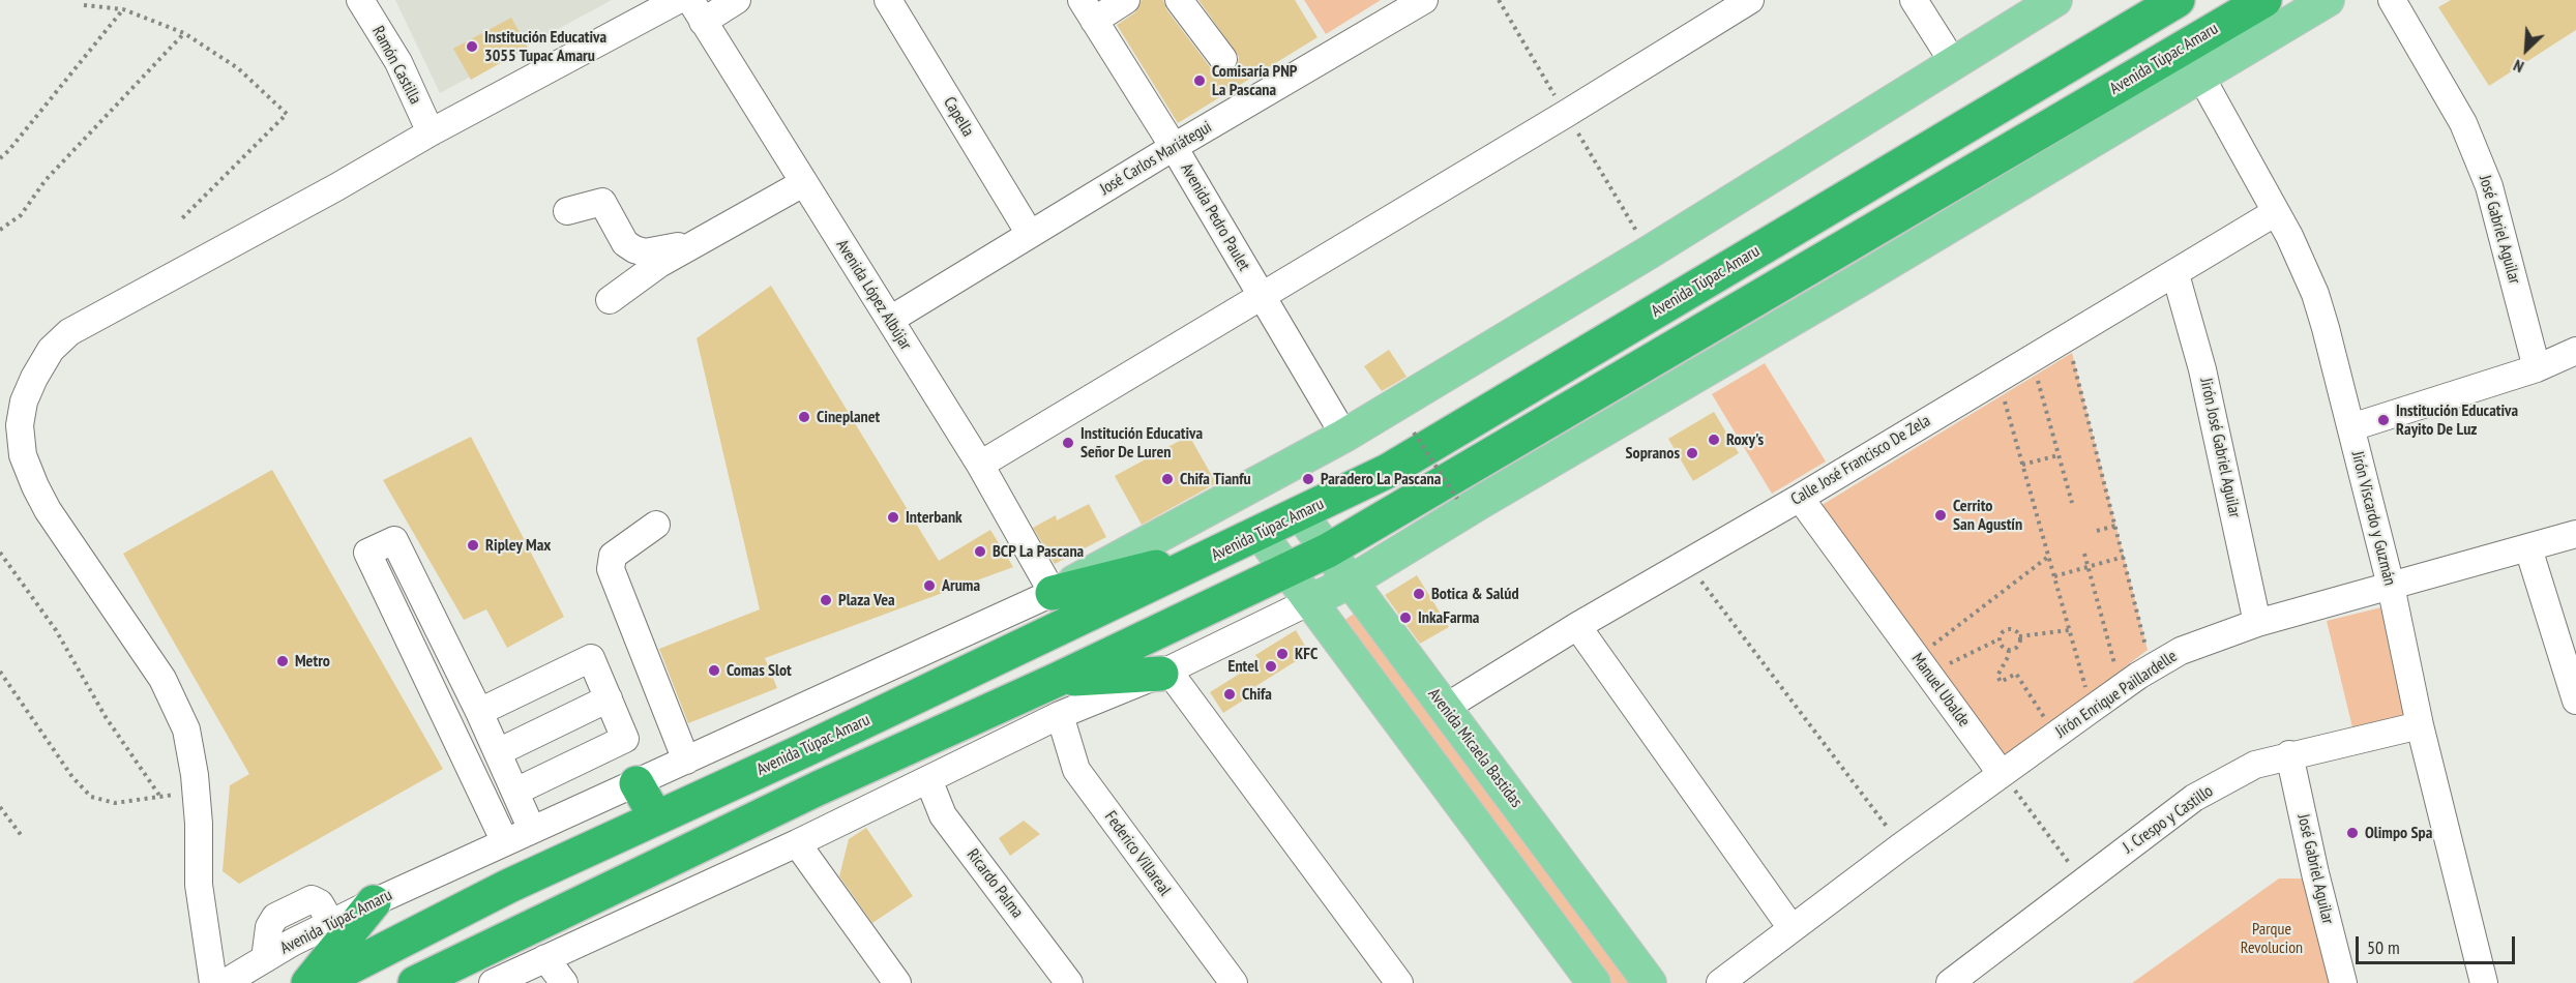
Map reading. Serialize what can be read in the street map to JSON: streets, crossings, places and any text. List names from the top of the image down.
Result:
{
  "streets": {
    "highway": ["Avenida Túpac Amaru"],
    "main road": ["Avenida Micaela Bastidas"],
    "street": [
      "Ramón Castilla",
      "Capella",
      "José Carlos Mariátegui",
      "Avenida Pedro Paulet",
      "José Gabriel Aguilar",
      "Avenida López Albújar",
      "Jirón José Gabriel Aguilar",
      "Calle José Francisco De Zela",
      "Jirón Viscardo y Guzmán",
      "Manuel Ubalde",
      "Jirón Enrique Paillardelle",
      "J. Crespo y Castillo",
      "Federico Villareal",
      "Ricardo Palma"
    ]
  },
  "crossings": [
    ["Avenida Túpac Amaru", "Avenida Pedro Paulet"],
    ["Avenida Túpac Amaru", "Avenida López Albújar"],
    ["Avenida Túpac Amaru", "Jirón Viscardo y Guzmán"],
    ["Avenida Túpac Amaru", "Avenida Micaela Bastidas"],
    ["Avenida Túpac Amaru", "Federico Villareal"],
    ["Avenida Túpac Amaru", "Ricardo Palma"],
    ["Capella", "José Carlos Mariátegui"],
    ["José Carlos Mariátegui", "Avenida Pedro Paulet"],
    ["José Carlos Mariátegui", "Avenida López Albújar"],
    ["José Gabriel Aguilar", "J. Crespo y Castillo"],
    ["Jirón José Gabriel Aguilar", "Calle José Francisco De Zela"],
    ["Jirón José Gabriel Aguilar", "Jirón Enrique Paillardelle"],
    ["Calle José Francisco De Zela", "Jirón Viscardo y Guzmán"],
    ["Calle José Francisco De Zela", "Manuel Ubalde"],
    ["Calle José Francisco De Zela", "Avenida Micaela Bastidas"],
    ["Jirón Viscardo y Guzmán", "Jirón Enrique Paillardelle"],
    ["Jirón Viscardo y Guzmán", "J. Crespo y Castillo"],
    ["Manuel Ubalde", "Jirón Enrique Paillardelle"]
  ],
  "parks": ["Parque Revolucion"],
  "places": [
    "Institución Educativa 3055 Tupac Amaru",
    "Comisaría PNP La Pascana",
    "Cineplanet",
    "Institución Educativa Rayito De Luz",
    "Roxy's",
    "Institución Educativa Señor De Luren",
    "Sopranos",
    "Chifa Tianfu",
    "Paradero La Pascana",
    "Cerrito San Agustín",
    "Interbank",
    "Ripley Max",
    "BCP La Pascana",
    "Aruma",
    "Botica & Salúd",
    "Plaza Vea",
    "InkaFarma",
    "KFC",
    "Metro",
    "Entel",
    "Comas Slot",
    "Chifa",
    "Olimpo Spa"
  ],
  "scale_bar": "50 m",
  "north": "bottom left"
}
